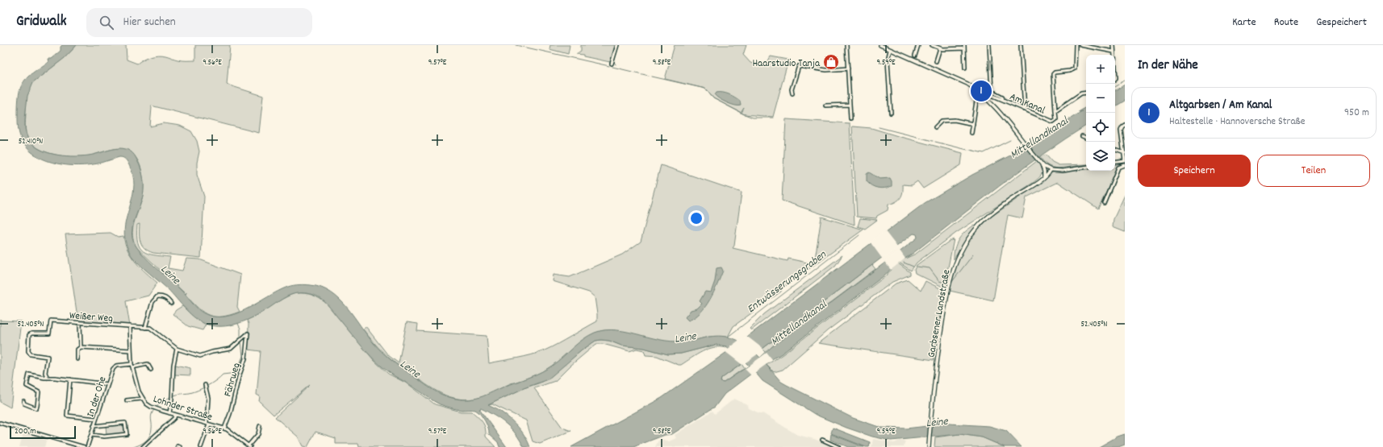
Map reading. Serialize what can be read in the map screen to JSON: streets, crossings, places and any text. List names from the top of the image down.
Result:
{
  "streets": {
    "main road": ["Garbsener Landstraße"],
    "street": [
      "Am Kanal",
      "Weißer Weg",
      "Fährweg",
      "In der Ohe",
      "Lohnder Straße"
    ]
  },
  "crossings": [
    ["Weißer Weg", "Lohnder Straße"],
    ["Fährweg", "Lohnder Straße"],
    ["In der Ohe", "Lohnder Straße"]
  ],
  "water": ["Mittellandkanal", "Leine", "Entwässerungsgraben"],
  "places": {
    "shop": ["Haarstudio Tanja"]
  },
  "scale_bar": "200 m",
  "page": {
    "header": "Gridwalk",
    "search": "Hier suchen",
    "nav": ["Karte", "Route", "Gespeichert"],
    "heading": "In der Nähe",
    "map_buttons": ["+", "−"],
    "pins": "1",
    "list": [
      {
        "mark": "1",
        "name": "Altgarbsen / Am Kanal",
        "note": "Haltestelle · Hannoversche Straße",
        "value": "950 m"
      }
    ],
    "buttons": ["Speichern", "Teilen"],
    "scale": "200 m"
  },
  "coordinates": [
    "9.56°E",
    "9.57°E",
    "9.58°E",
    "9.59°E",
    "52.410°N",
    "52.405°N"
  ]
}
